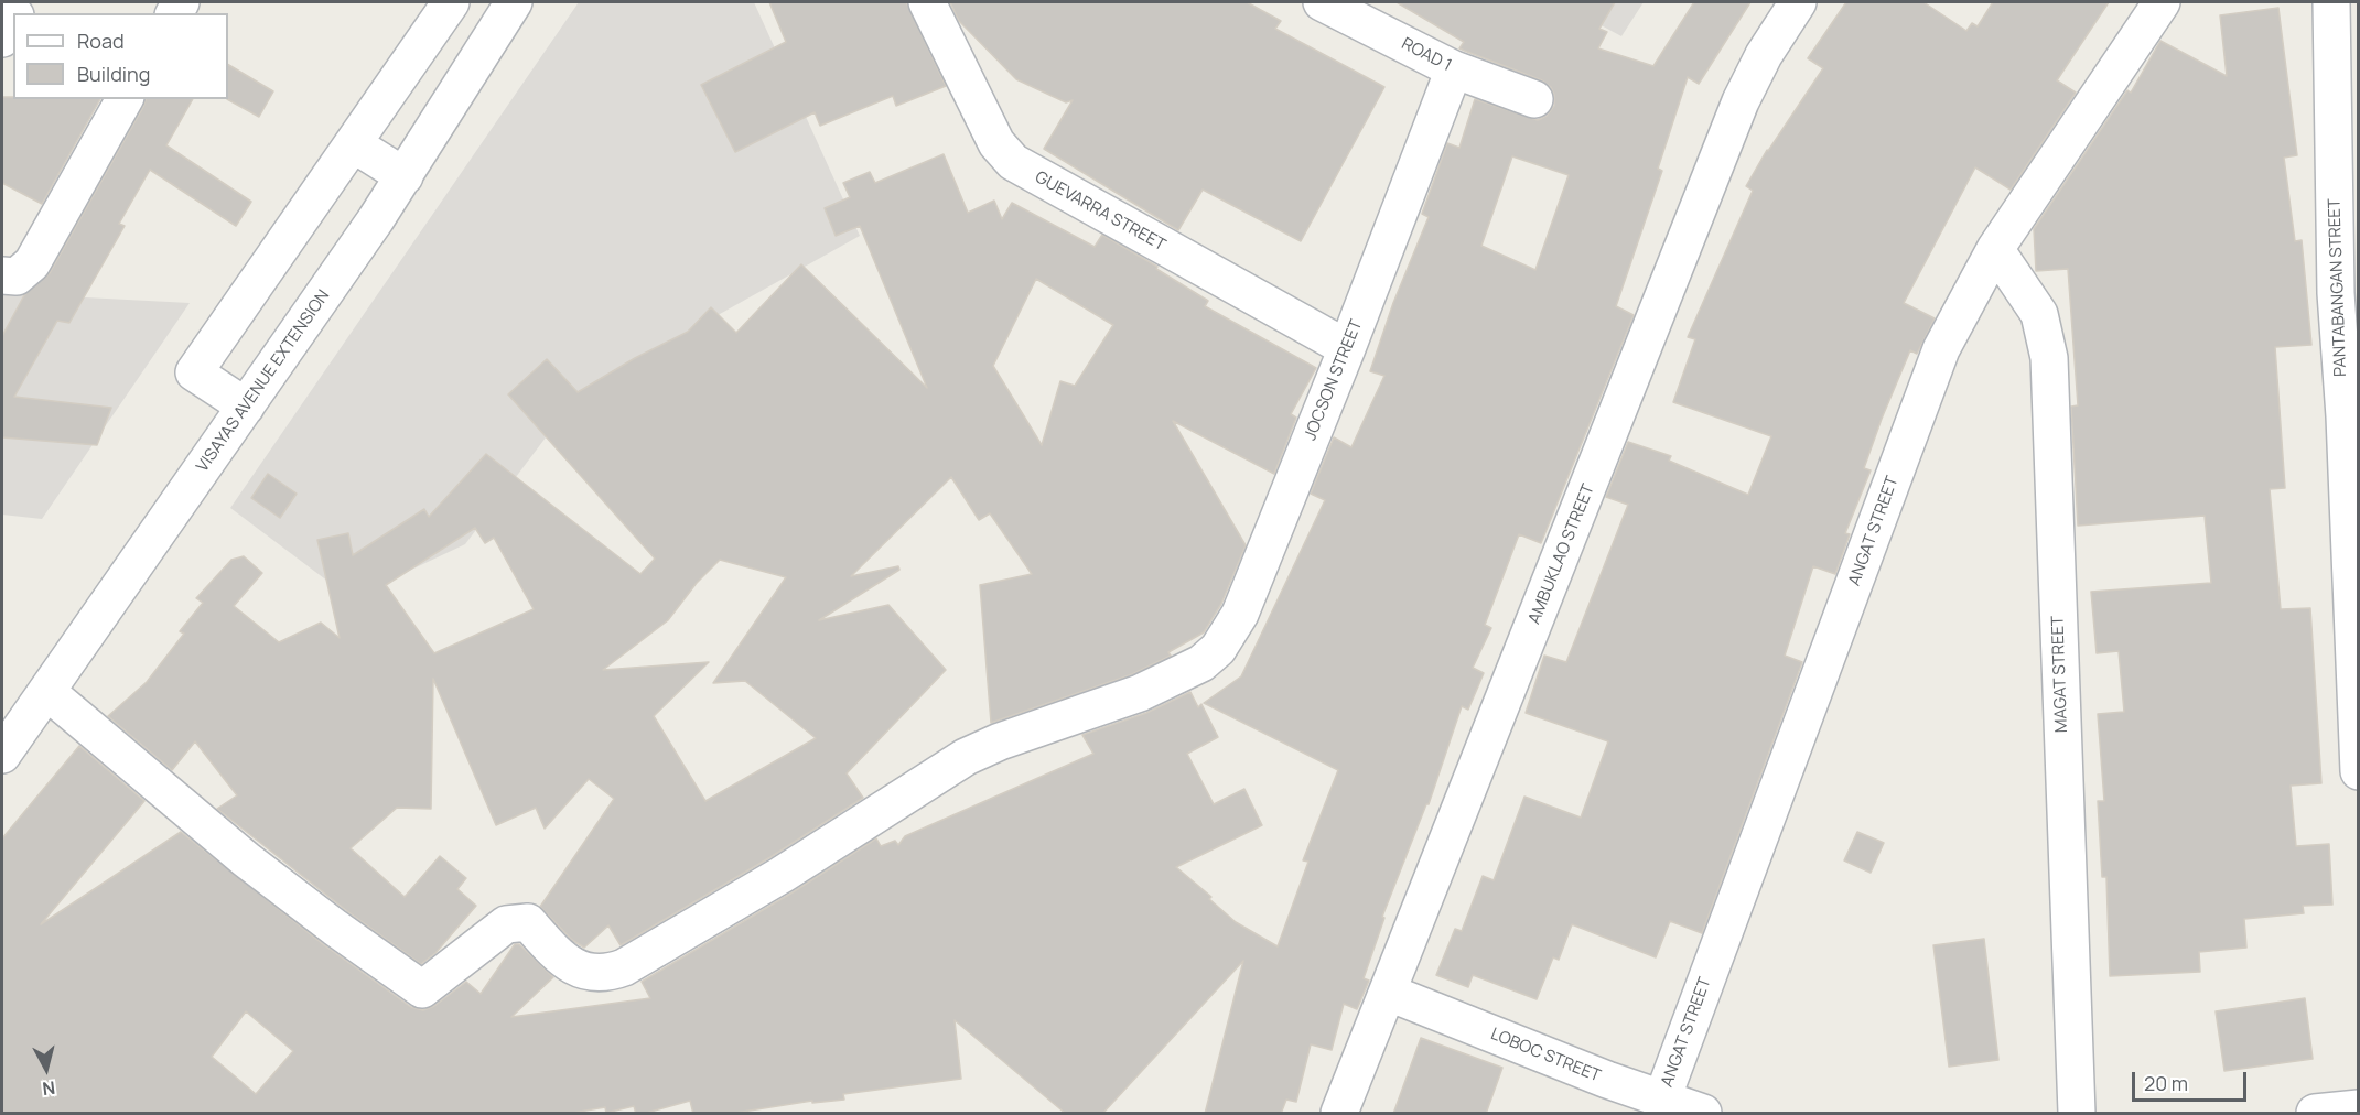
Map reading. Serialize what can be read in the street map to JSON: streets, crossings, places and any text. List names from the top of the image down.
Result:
{
  "streets": {
    "street": [
      "ROAD 1",
      "GUEVARRA STREET",
      "PANTABANGAN STREET",
      "JOCSON STREET",
      "VISAYAS AVENUE EXTENSION",
      "ANGAT STREET",
      "AMBUKLAO STREET",
      "MAGAT STREET",
      "LOBOC STREET"
    ]
  },
  "crossings": [
    ["ROAD 1", "JOCSON STREET"],
    ["GUEVARRA STREET", "JOCSON STREET"],
    ["JOCSON STREET", "VISAYAS AVENUE EXTENSION"],
    ["ANGAT STREET", "MAGAT STREET"],
    ["ANGAT STREET", "LOBOC STREET"],
    ["AMBUKLAO STREET", "LOBOC STREET"]
  ],
  "legend": ["Road", "Building"],
  "scale_bar": "20 m",
  "north": "bottom"
}
